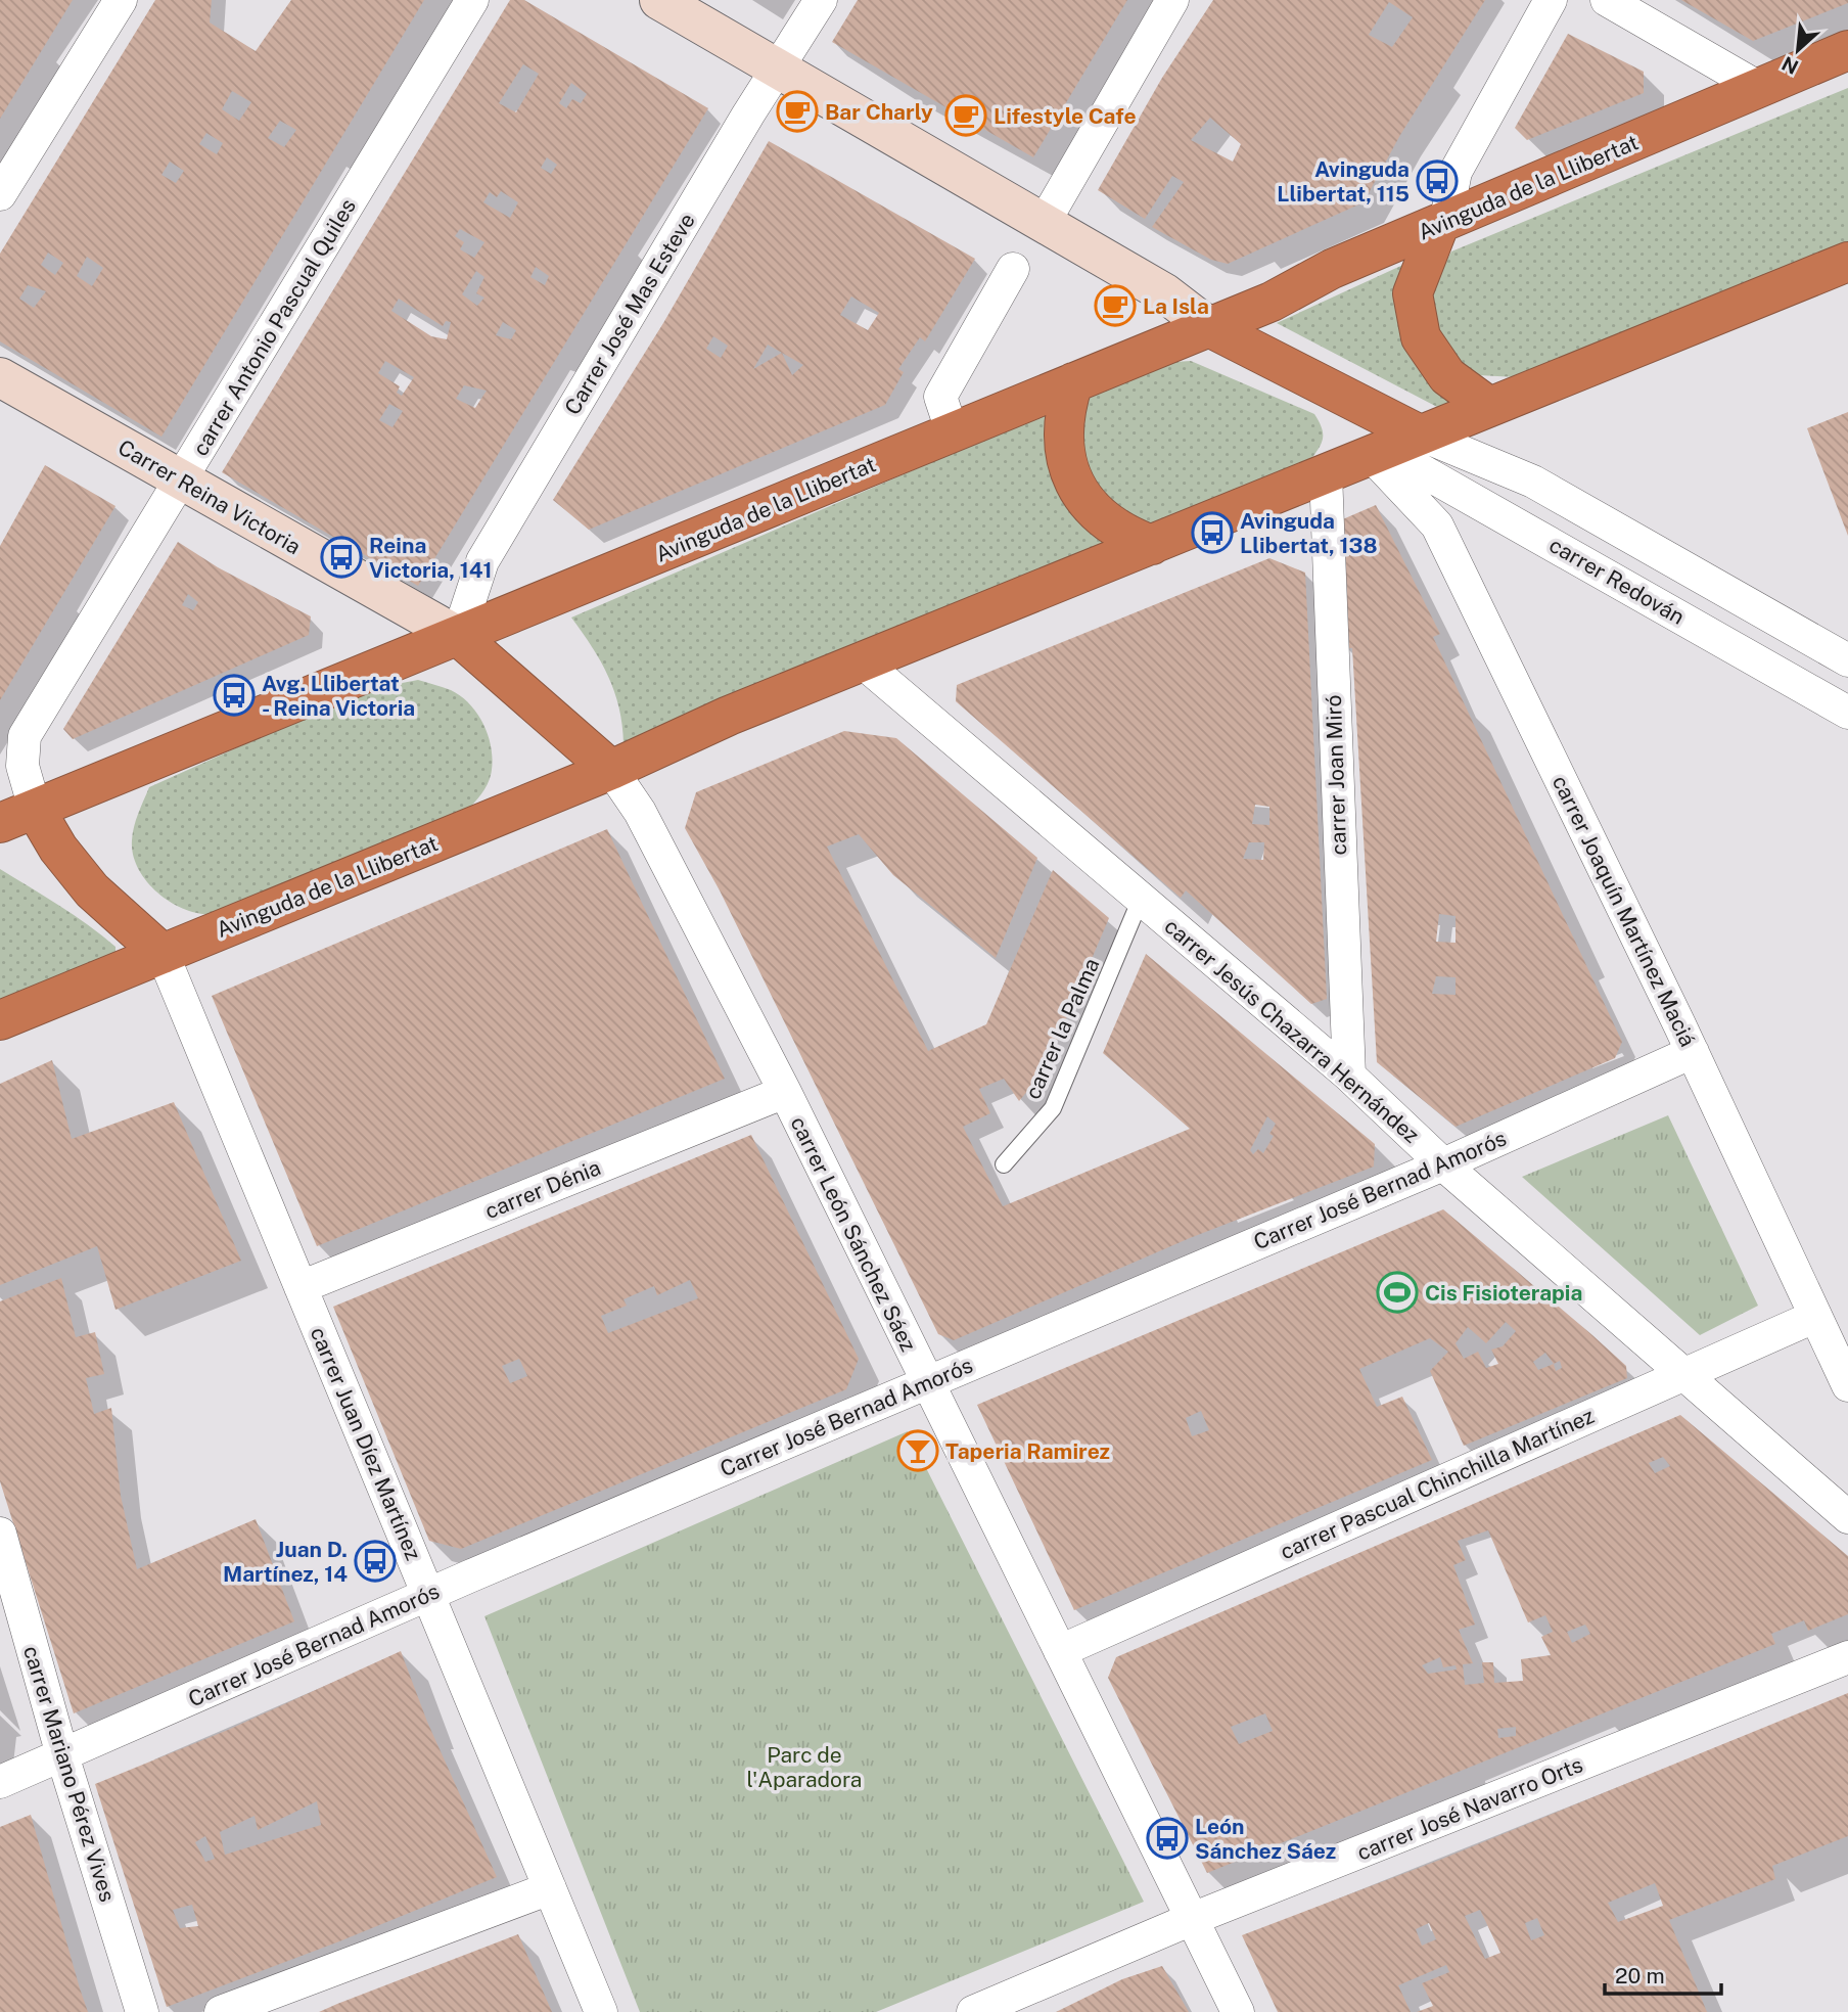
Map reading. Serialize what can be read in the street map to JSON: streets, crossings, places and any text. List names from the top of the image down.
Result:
{
  "streets": {
    "highway": ["Avinguda de la Llibertat"],
    "street": [
      "Carrer José Mas Esteve",
      "carrer Antonio Pascual Quiles",
      "Carrer Reina Victoria",
      "carrer Redován",
      "carrer Joan Miró",
      "carrer Joaquín Martínez Maciá",
      "carrer Jesús Chazarra Hernández",
      "carrer Dénia",
      "Carrer José Bernad Amorós",
      "carrer León Sánchez Sáez",
      "carrer Juan Díez Martínez",
      "carrer Pascual Chinchilla Martínez",
      "carrer Mariano Pérez Vives",
      "carrer José Navarro Orts"
    ],
    "lane": ["carrer la Palma"]
  },
  "crossings": [
    ["Avinguda de la Llibertat", "Carrer José Mas Esteve"],
    ["Avinguda de la Llibertat", "carrer Antonio Pascual Quiles"],
    ["Avinguda de la Llibertat", "Carrer Reina Victoria"],
    ["Avinguda de la Llibertat", "carrer Redován"],
    ["Avinguda de la Llibertat", "carrer Joan Miró"],
    ["Avinguda de la Llibertat", "carrer Joaquín Martínez Maciá"],
    ["Avinguda de la Llibertat", "carrer Jesús Chazarra Hernández"],
    ["Avinguda de la Llibertat", "carrer León Sánchez Sáez"],
    ["Avinguda de la Llibertat", "carrer Juan Díez Martínez"],
    ["Carrer José Mas Esteve", "Carrer Reina Victoria"],
    ["carrer Antonio Pascual Quiles", "Carrer Reina Victoria"],
    ["carrer Redován", "carrer Joaquín Martínez Maciá"],
    ["carrer Joan Miró", "carrer Jesús Chazarra Hernández"],
    ["carrer Joaquín Martínez Maciá", "Carrer José Bernad Amorós"],
    ["carrer Joaquín Martínez Maciá", "carrer Pascual Chinchilla Martínez"],
    ["carrer la Palma", "carrer Jesús Chazarra Hernández"],
    ["carrer Jesús Chazarra Hernández", "Carrer José Bernad Amorós"],
    ["carrer Jesús Chazarra Hernández", "carrer Pascual Chinchilla Martínez"],
    ["carrer Dénia", "carrer León Sánchez Sáez"],
    ["carrer Dénia", "carrer Juan Díez Martínez"],
    ["Carrer José Bernad Amorós", "carrer León Sánchez Sáez"],
    ["Carrer José Bernad Amorós", "carrer Juan Díez Martínez"],
    ["Carrer José Bernad Amorós", "carrer Mariano Pérez Vives"],
    ["carrer León Sánchez Sáez", "carrer Pascual Chinchilla Martínez"],
    ["carrer León Sánchez Sáez", "carrer José Navarro Orts"]
  ],
  "parks": ["Parc de l'Aparadora"],
  "places": {
    "cafe": ["Bar Charly", "Lifestyle Cafe", "La Isla"],
    "bus stop": [
      "Avinguda Llibertat, 115",
      "Avinguda Llibertat, 138",
      "Reina Victoria, 141",
      "Avg. Llibertat - Reina Victoria",
      "Juan D. Martínez, 14",
      "León Sánchez Sáez"
    ],
    "sports": ["Cis Fisioterapia"],
    "bar": ["Taperia Ramirez"]
  },
  "scale_bar": "20 m",
  "north": "bottom left"
}
